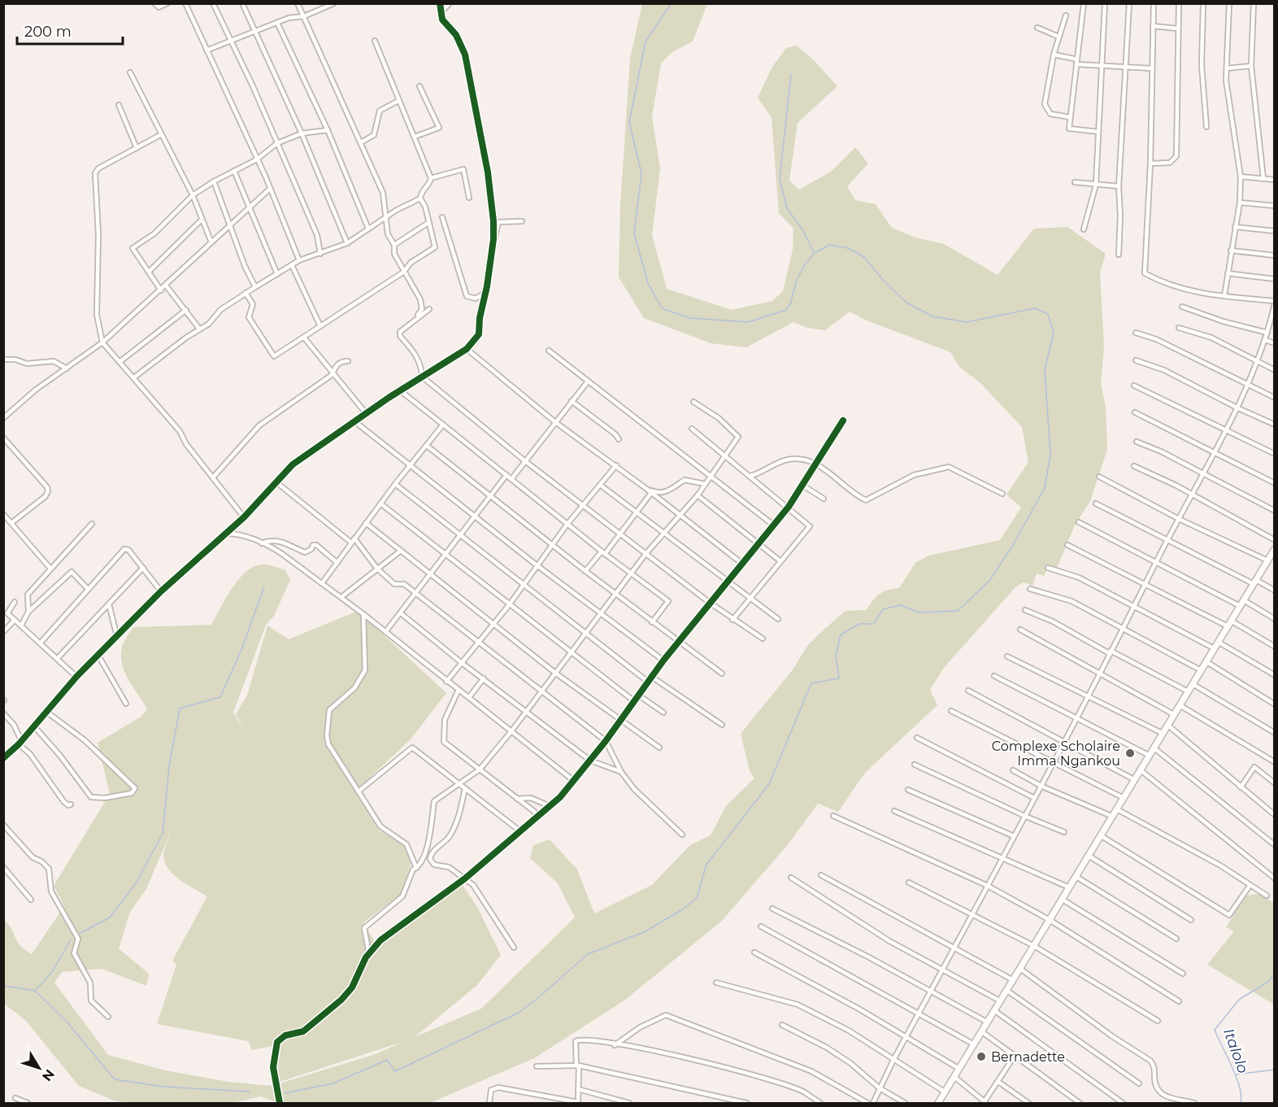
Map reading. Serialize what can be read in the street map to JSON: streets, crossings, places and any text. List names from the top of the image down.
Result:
{
  "water": ["Italolo"],
  "places": ["Complexe Scholaire Imma Ngankou", "Bernadette"],
  "scale_bar": "200 m",
  "north": "bottom right"
}
